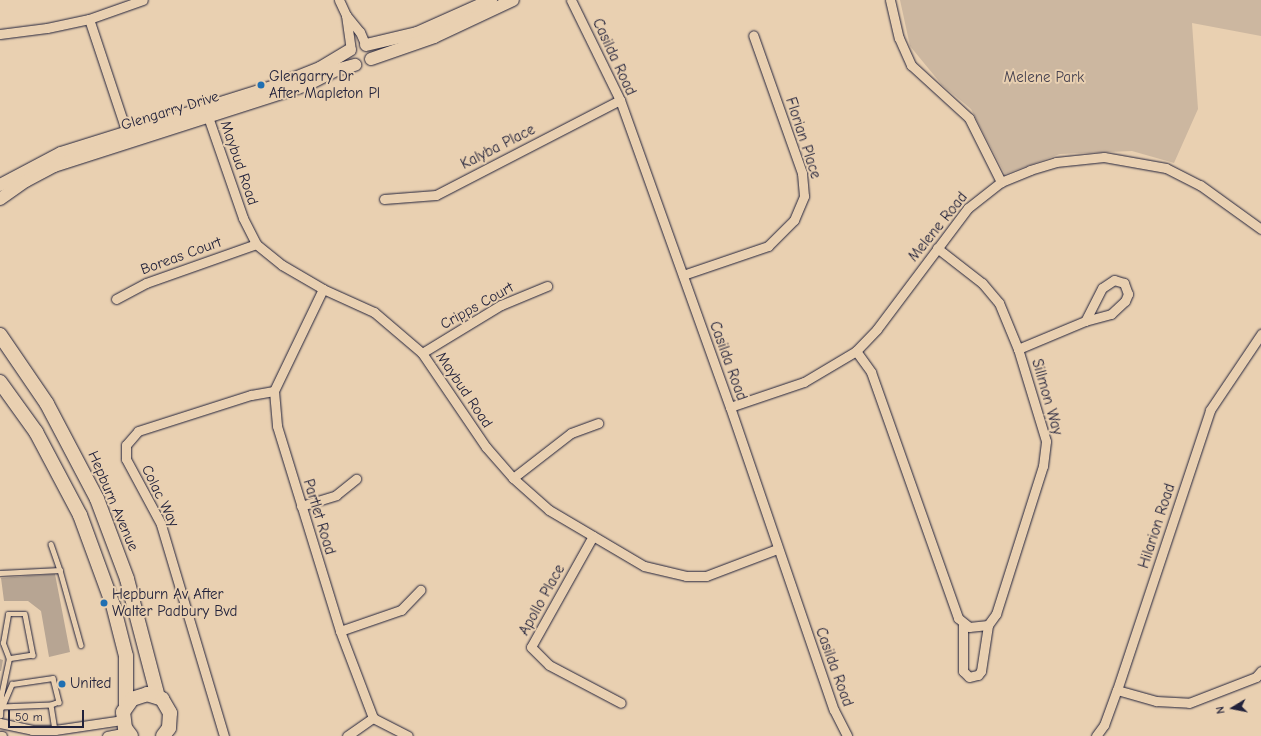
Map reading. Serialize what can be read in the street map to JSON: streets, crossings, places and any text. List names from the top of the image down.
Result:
{
  "streets": {
    "main road": ["Glengarry Drive", "Hepburn Avenue"],
    "street": [
      "Casilda Road",
      "Florian Place",
      "Kalyba Place",
      "Maybud Road",
      "Melene Road",
      "Boreas Court",
      "Cripps Court",
      "Sillmon Way",
      "Colac Way",
      "Partlet Road",
      "Hilarion Road",
      "Apollo Place"
    ]
  },
  "crossings": [
    ["Casilda Road", "Florian Place"],
    ["Casilda Road", "Kalyba Place"],
    ["Casilda Road", "Maybud Road"],
    ["Casilda Road", "Melene Road"],
    ["Glengarry Drive", "Maybud Road"],
    ["Maybud Road", "Boreas Court"],
    ["Maybud Road", "Cripps Court"],
    ["Maybud Road", "Apollo Place"],
    ["Melene Road", "Sillmon Way"],
    ["Colac Way", "Partlet Road"]
  ],
  "parks": ["Melene Park"],
  "places": ["Glengarry Dr After Mapleton Pl", "Hepburn Av After Walter Padbury Bvd", "United"],
  "scale_bar": "50 m",
  "north": "left"
}
